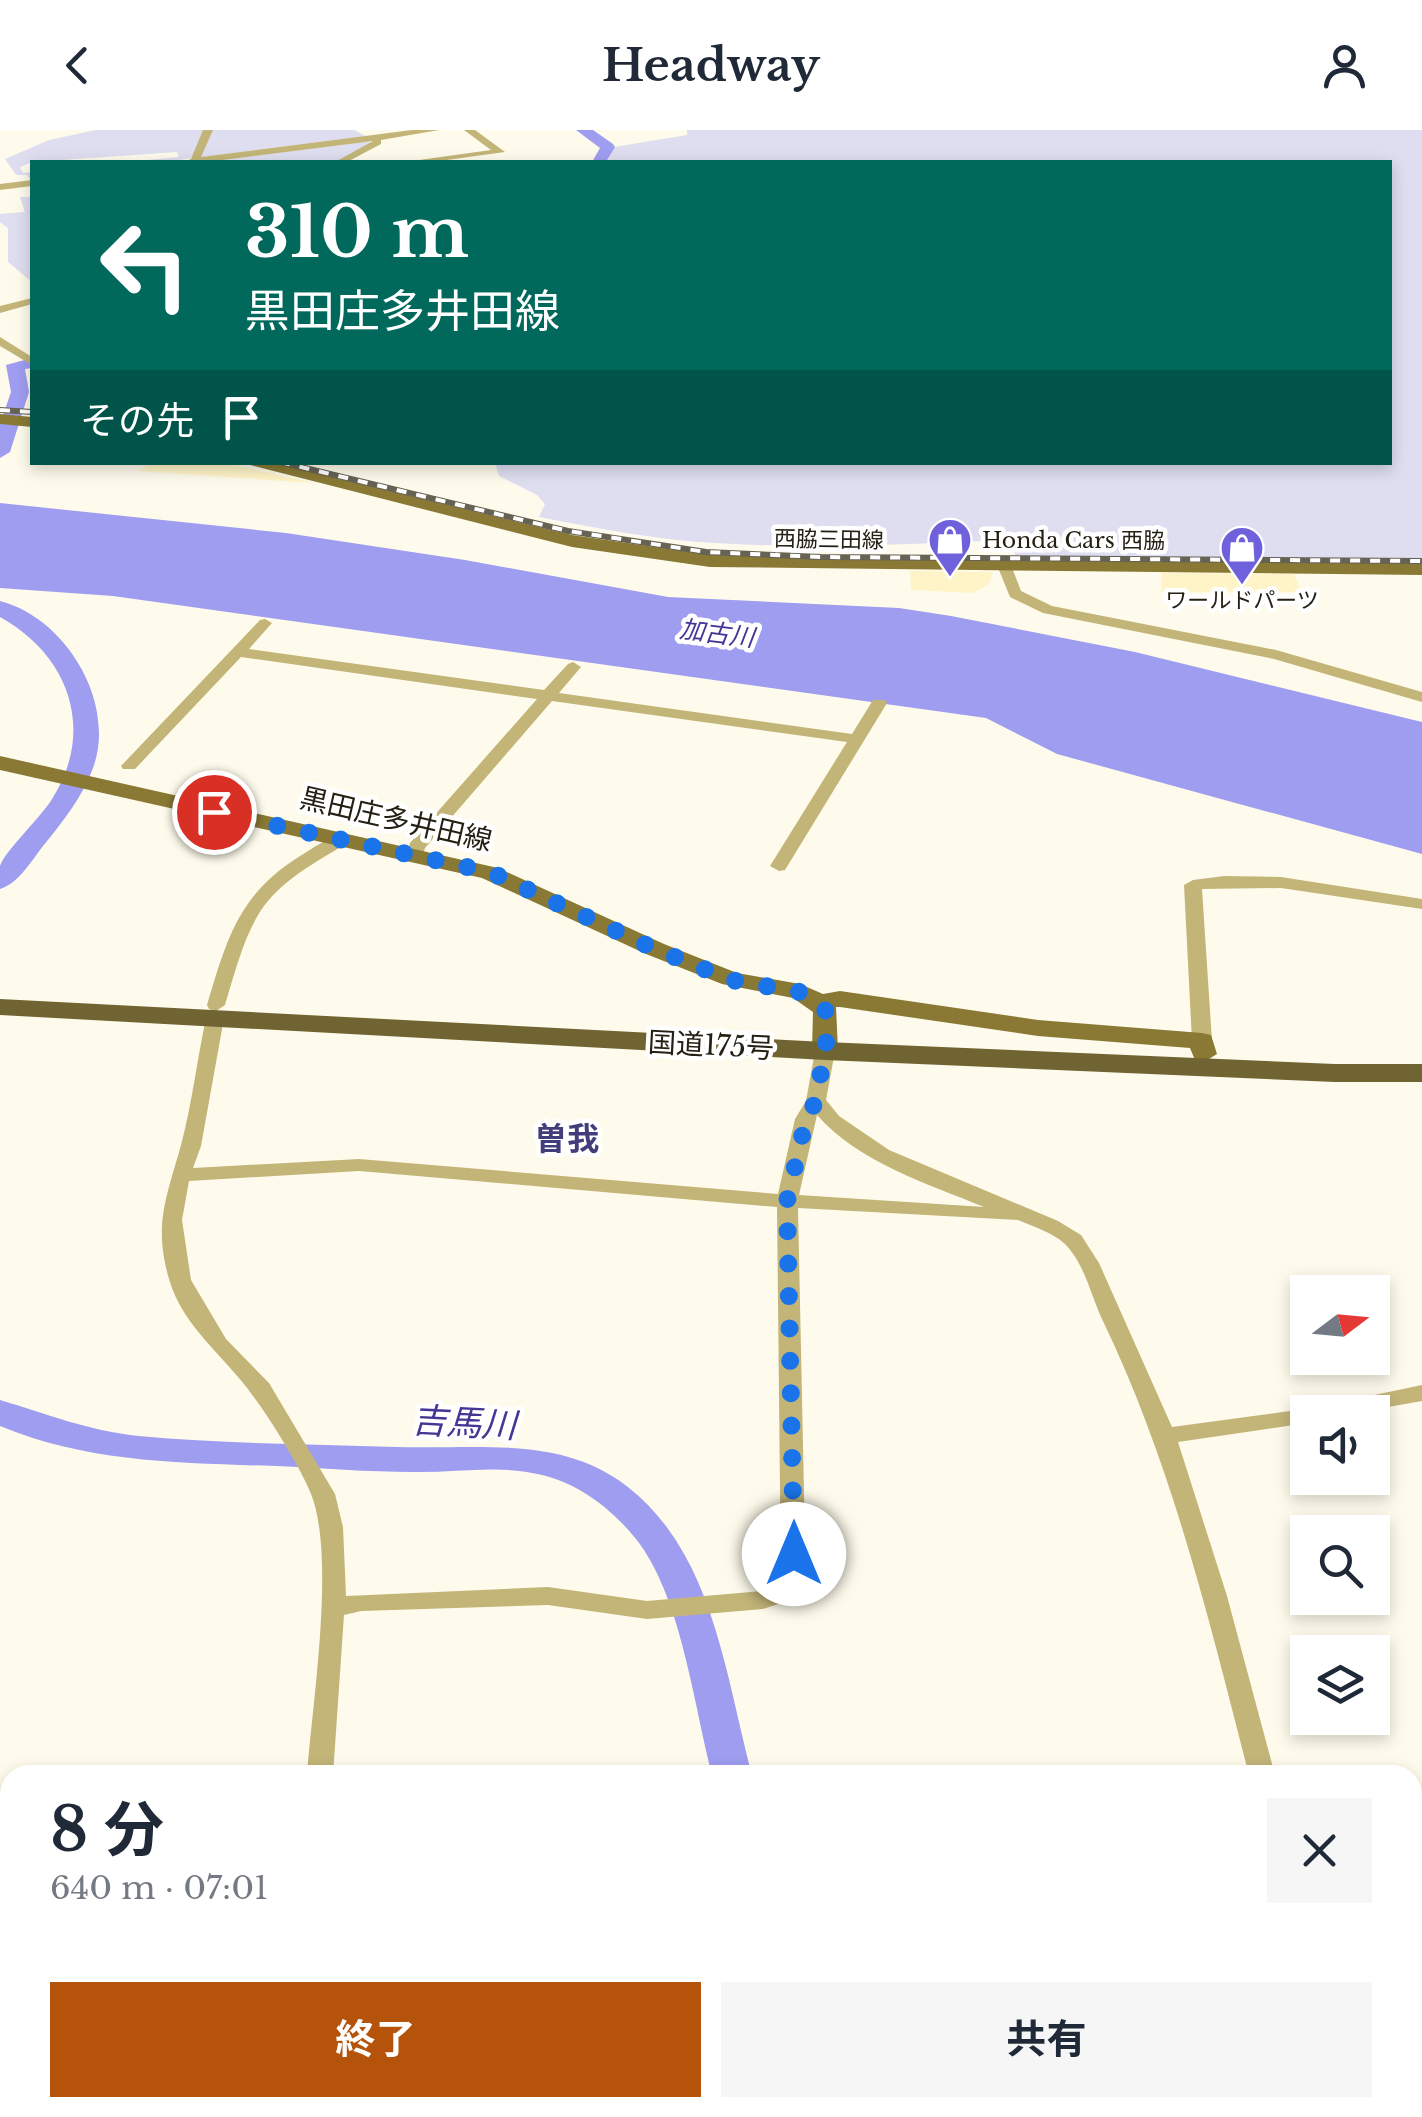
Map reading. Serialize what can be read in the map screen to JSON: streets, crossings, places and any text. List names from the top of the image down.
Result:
{
  "streets": {
    "highway": ["国道175号"],
    "main road": ["西脇三田線", "黒田庄多井田線"]
  },
  "crossings": [
    ["黒田庄多井田線", "国道175号"]
  ],
  "districts": ["曽我"],
  "water": ["加古川", "吉馬川"],
  "places": {
    "shop": ["Honda Cars 西脇", "ワールドパーツ"]
  },
  "north": "right",
  "page": {
    "header": "Headway",
    "turn": ["310 m", "黒田庄多井田線"],
    "then": "その先",
    "heading": ["8 分", "640 m · 07:01"],
    "buttons": ["終了", "共有"]
  }
}
